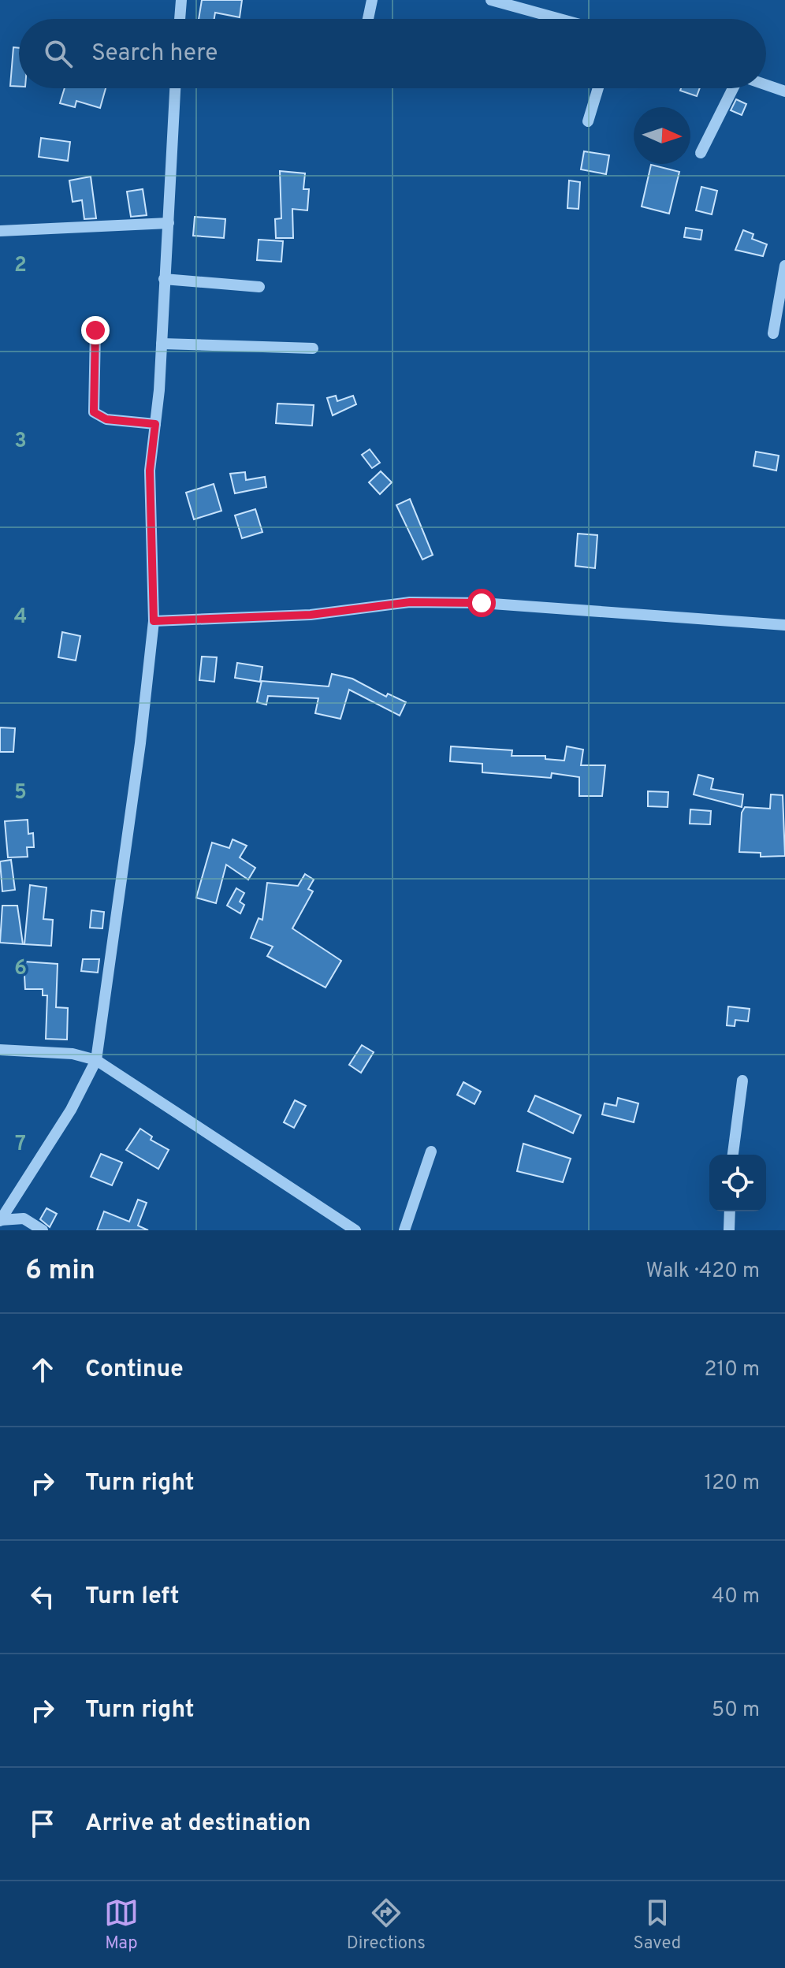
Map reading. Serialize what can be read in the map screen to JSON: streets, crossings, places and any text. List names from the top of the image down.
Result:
{
  "north": "right",
  "page": {
    "search": "Search here",
    "heading": ["6 min", "Walk · 420 m"],
    "list": [
      ["Continue", "210 m"],
      ["Turn right", "120 m"],
      ["Turn left", "40 m"],
      ["Turn right", "50 m"],
      "Arrive at destination"
    ],
    "nav": ["Map", "Directions", "Saved"]
  },
  "grid": {
    "rows": [
      "2",
      "3",
      "4",
      "5",
      "6",
      "7"
    ]
  }
}
